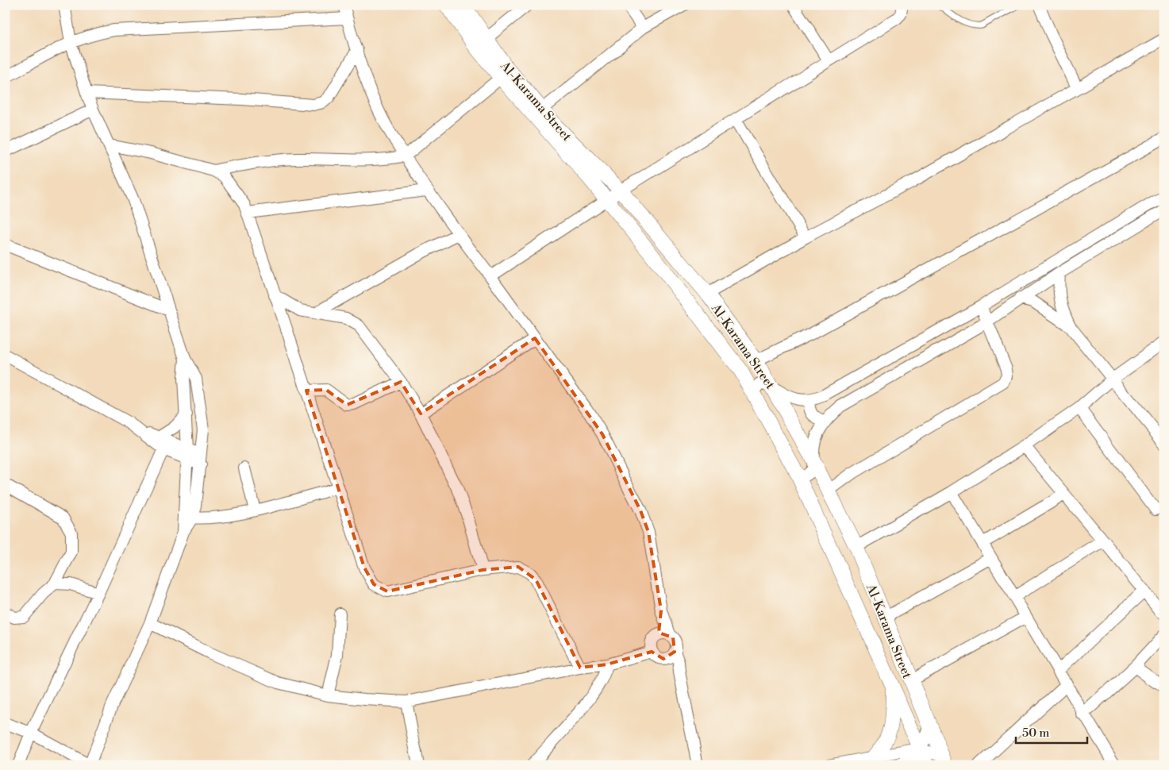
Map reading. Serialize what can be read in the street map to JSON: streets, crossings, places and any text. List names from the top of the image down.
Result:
{
  "streets": {
    "street": ["Al-Karama Street"]
  },
  "scale_bar": "50 m"
}
